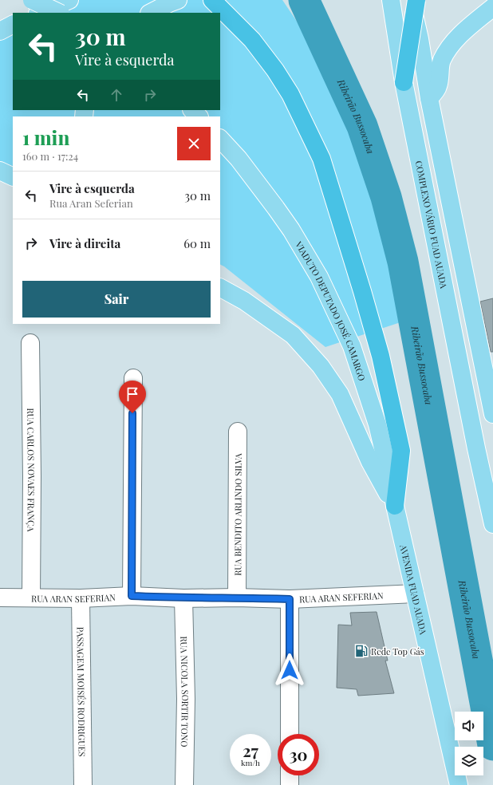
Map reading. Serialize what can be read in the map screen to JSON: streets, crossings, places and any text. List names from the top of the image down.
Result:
{
  "streets": {
    "main road": ["COMPLEXO VÁRIO FUAD AUADA", "VIADUTO DEPUTADO JOSÉ CAMARGO", "AVENIDA FUAD AUADA"],
    "street": [
      "RUA CARLOS NOVAES FRANÇA",
      "RUA BENDITO ARLINDO SILVA",
      "RUA ARAN SEFERIAN",
      "PASSAGEM MOISÉS RODRIGUES",
      "RUA NICOLA SORTIR TONO"
    ]
  },
  "crossings": [
    ["VIADUTO DEPUTADO JOSÉ CAMARGO", "AVENIDA FUAD AUADA"],
    ["RUA CARLOS NOVAES FRANÇA", "RUA ARAN SEFERIAN"],
    ["RUA BENDITO ARLINDO SILVA", "RUA ARAN SEFERIAN"],
    ["AVENIDA FUAD AUADA", "RUA ARAN SEFERIAN"],
    ["RUA ARAN SEFERIAN", "PASSAGEM MOISÉS RODRIGUES"],
    ["RUA ARAN SEFERIAN", "RUA NICOLA SORTIR TONO"]
  ],
  "water": ["Ribeirão Bussocaba"],
  "places": {
    "fuel station": ["Rede Top Gás"]
  },
  "page": {
    "turn": ["30 m", "Vire à esquerda"],
    "heading": ["1 min", "160 m · 17:24"],
    "list": [
      {
        "name": "Vire à esquerda",
        "note": "Rua Aran Seferian",
        "value": "30 m"
      },
      {
        "name": "Vire à direita",
        "value": "60 m"
      }
    ],
    "buttons": "Sair",
    "speed": "27 km/h",
    "limit": "30"
  }
}
